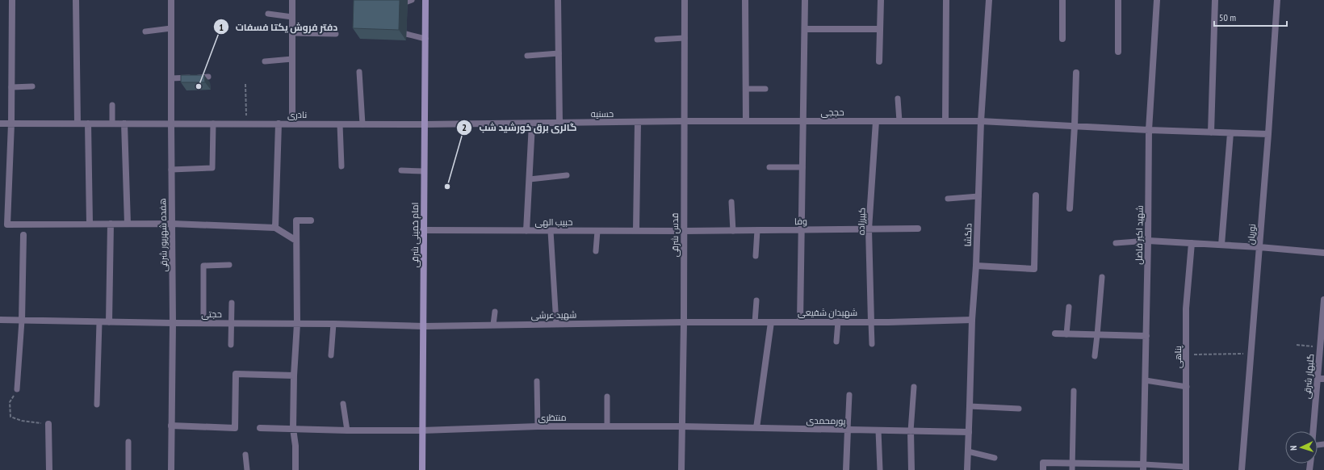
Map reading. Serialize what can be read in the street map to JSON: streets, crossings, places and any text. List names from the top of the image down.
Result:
{
  "streets": {
    "main road": ["امام خمینی شرقی"],
    "street": [
      "حججی",
      "حسنیه",
      "نادری",
      "وفا",
      "کبیرزاده",
      "حبیب الهی",
      "نوریان",
      "هفده شهریور شرقی",
      "قدس شرقی",
      "دلگشا",
      "شهید اکبر فاضل",
      "شهیدان شفیعی",
      "حجتی",
      "شهید عرشی",
      "پناهی",
      "گلبهار شرقی",
      "منتظری",
      "پورمحمدی"
    ]
  },
  "crossings": [
    ["حججی", "حسنیه"],
    ["حججی", "کبیرزاده"],
    ["حججی", "نوریان"],
    ["حججی", "قدس شرقی"],
    ["حججی", "دلگشا"],
    ["حججی", "شهید اکبر فاضل"],
    ["حسنیه", "نادری"],
    ["حسنیه", "امام خمینی شرقی"],
    ["حسنیه", "قدس شرقی"],
    ["نادری", "هفده شهریور شرقی"],
    ["نادری", "امام خمینی شرقی"],
    ["وفا", "کبیرزاده"],
    ["وفا", "حبیب الهی"],
    ["وفا", "قدس شرقی"],
    ["کبیرزاده", "شهیدان شفیعی"],
    ["حبیب الهی", "امام خمینی شرقی"],
    ["حبیب الهی", "قدس شرقی"],
    ["هفده شهریور شرقی", "حجتی"],
    ["امام خمینی شرقی", "حجتی"],
    ["امام خمینی شرقی", "شهید عرشی"],
    ["امام خمینی شرقی", "منتظری"],
    ["قدس شرقی", "شهیدان شفیعی"],
    ["قدس شرقی", "شهید عرشی"],
    ["قدس شرقی", "منتظری"],
    ["قدس شرقی", "پورمحمدی"],
    ["دلگشا", "شهیدان شفیعی"],
    ["دلگشا", "پورمحمدی"],
    ["شهیدان شفیعی", "شهید عرشی"],
    ["حجتی", "شهید عرشی"],
    ["منتظری", "پورمحمدی"]
  ],
  "places": ["دفتر فروش یکتا فسفات", "گالری برق خورشید شب"],
  "scale_bar": "50 m",
  "north": "left"
}
